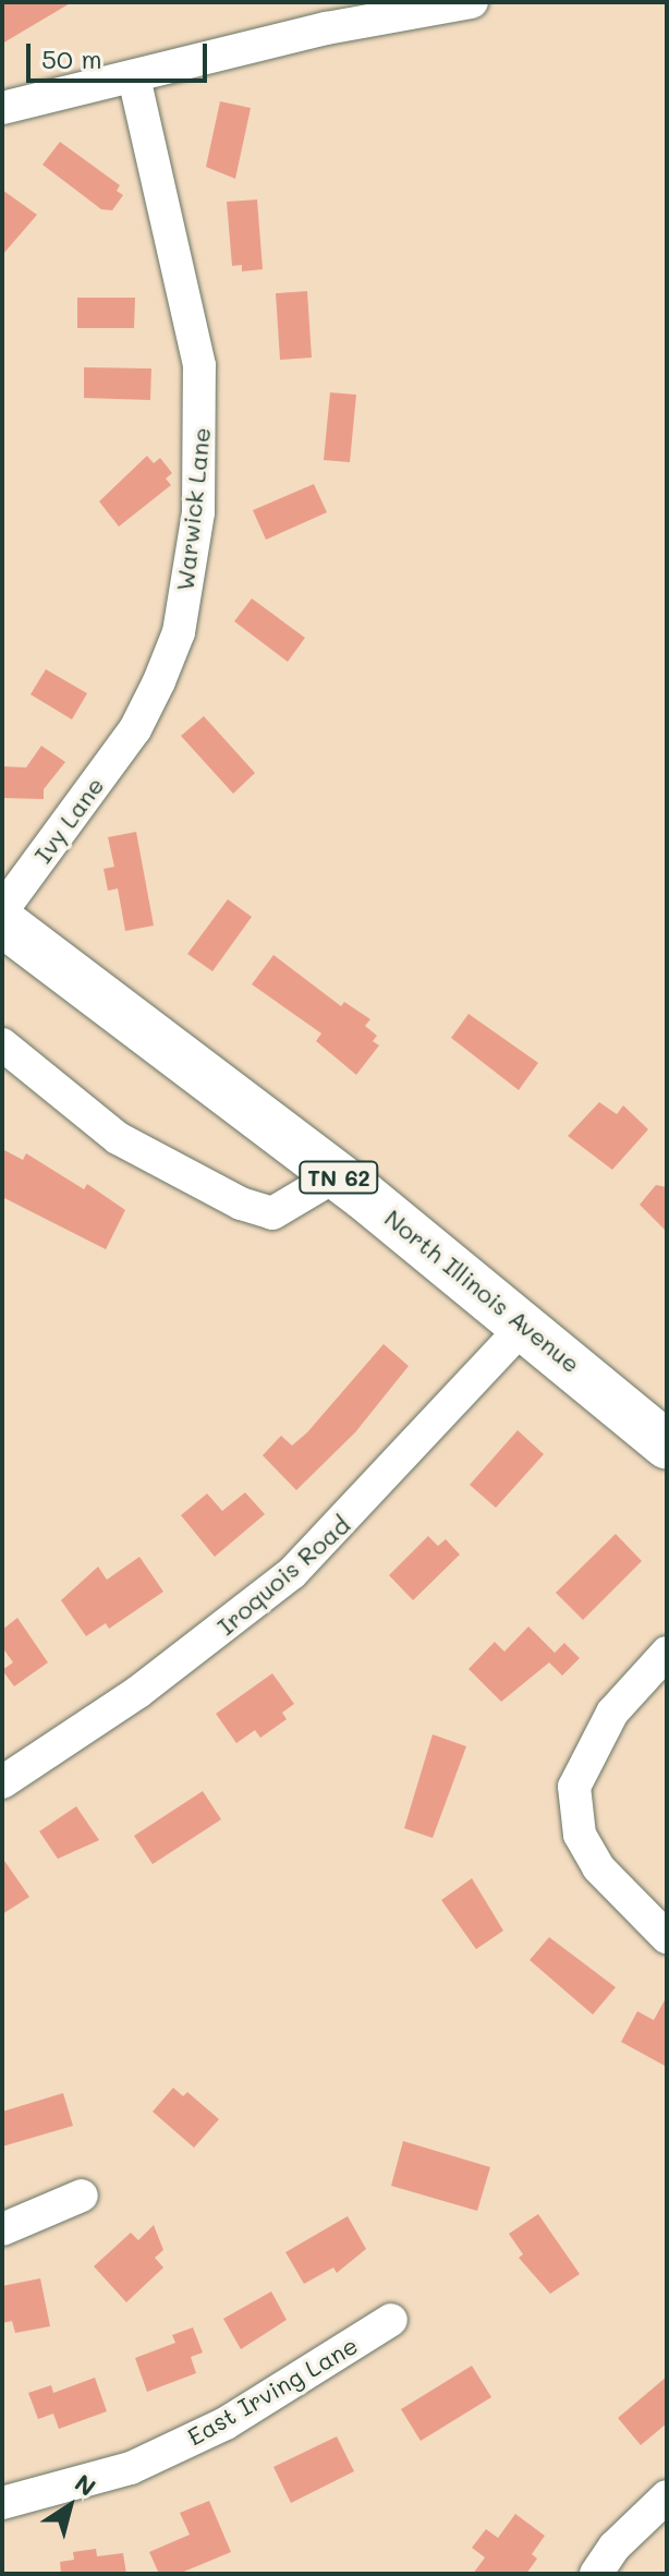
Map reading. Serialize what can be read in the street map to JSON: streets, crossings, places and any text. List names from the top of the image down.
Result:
{
  "streets": {
    "highway": ["TN 62", "North Illinois Avenue"],
    "street": [
      "Warwick Lane",
      "Ivy Lane",
      "Iroquois Road",
      "East Irving Lane"
    ]
  },
  "crossings": [
    ["Warwick Lane", "Ivy Lane"],
    ["North Illinois Avenue", "Iroquois Road"]
  ],
  "scale_bar": "50 m",
  "north": "top right"
}
